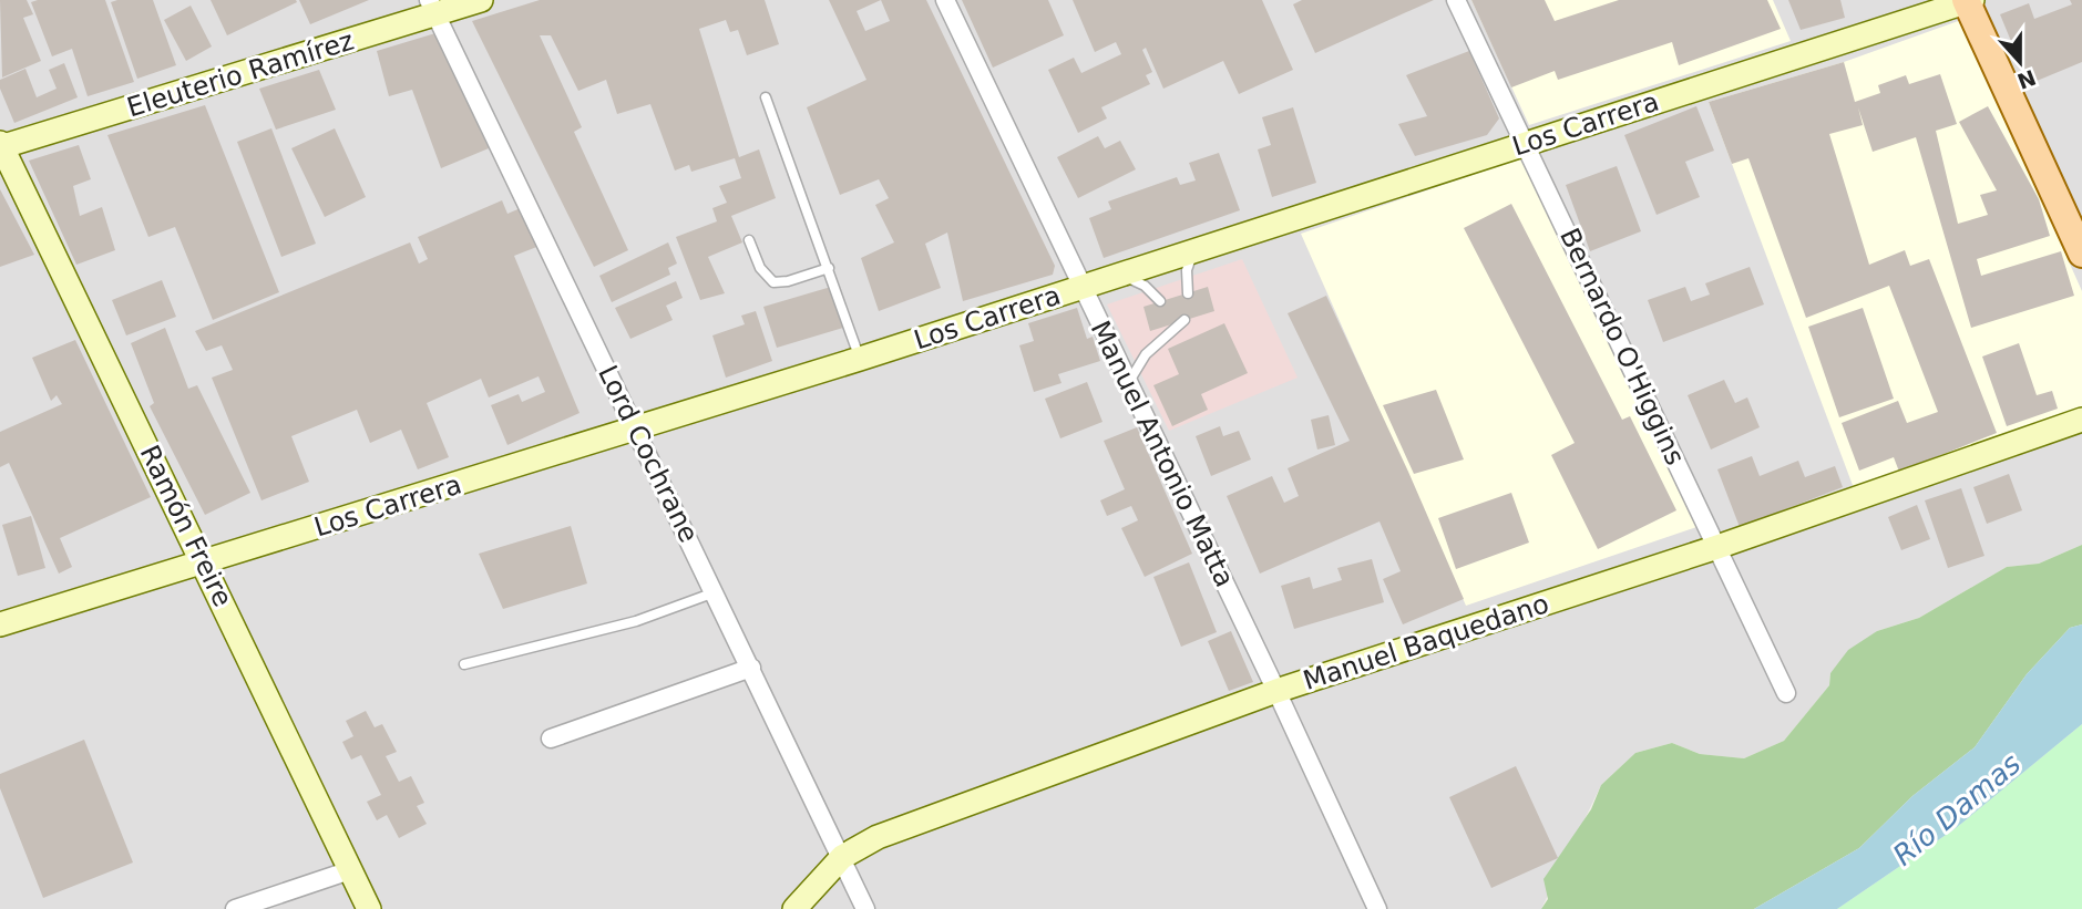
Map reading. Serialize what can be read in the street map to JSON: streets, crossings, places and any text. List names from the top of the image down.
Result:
{
  "streets": {
    "main road": [
      "Eleuterio Ramírez",
      "Los Carrera",
      "Ramón Freire",
      "Manuel Baquedano"
    ],
    "street": ["Bernardo O'Higgins", "Lord Cochrane", "Manuel Antonio Matta"]
  },
  "crossings": [
    ["Eleuterio Ramírez", "Lord Cochrane"],
    ["Eleuterio Ramírez", "Ramón Freire"],
    ["Los Carrera", "Bernardo O'Higgins"],
    ["Los Carrera", "Lord Cochrane"],
    ["Los Carrera", "Manuel Antonio Matta"],
    ["Los Carrera", "Ramón Freire"],
    ["Bernardo O'Higgins", "Manuel Baquedano"],
    ["Lord Cochrane", "Manuel Baquedano"],
    ["Manuel Antonio Matta", "Manuel Baquedano"]
  ],
  "water": ["Río Damas"],
  "north": "bottom"
}
